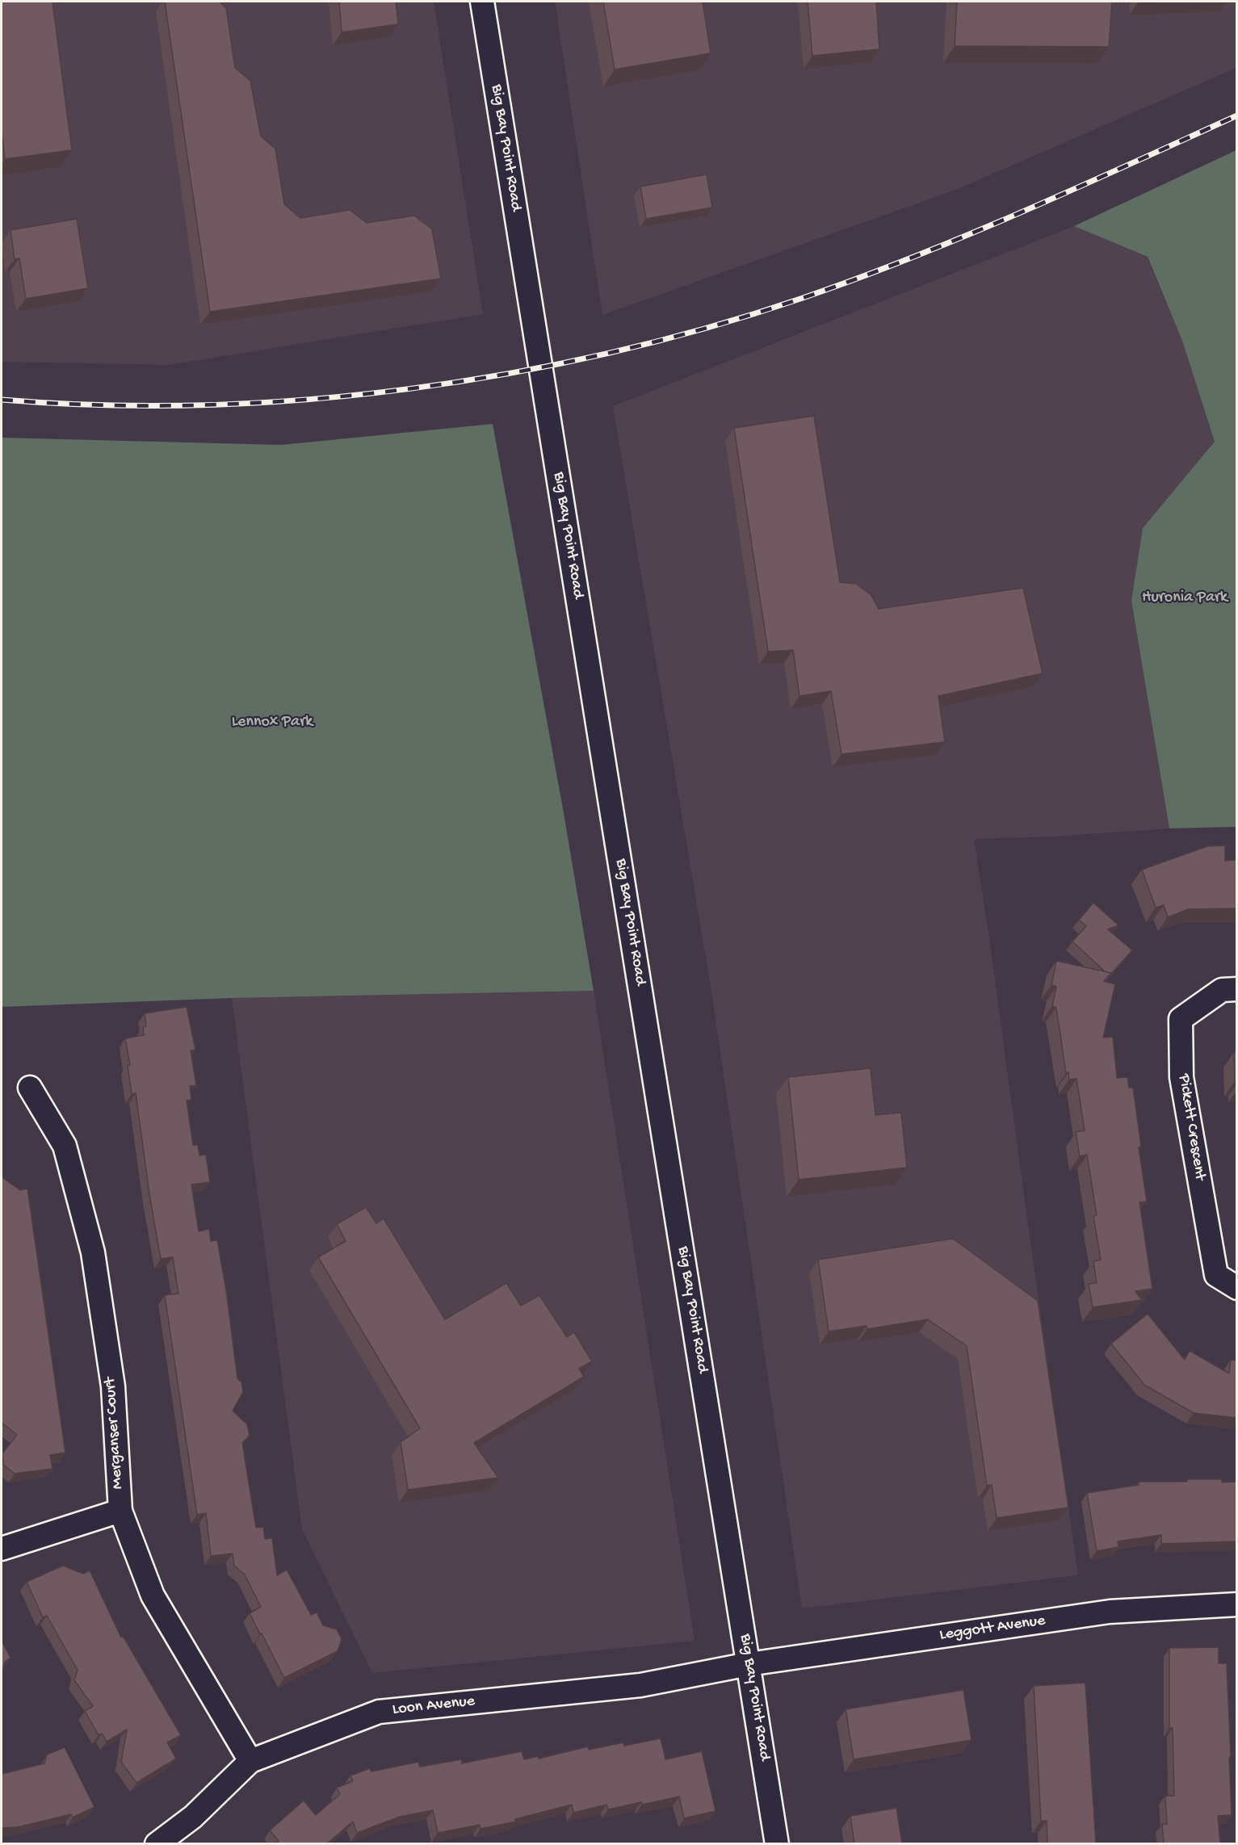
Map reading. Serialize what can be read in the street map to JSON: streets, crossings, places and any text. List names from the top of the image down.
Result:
{
  "streets": {
    "street": [
      "Big Bay Point Road",
      "Pickett Crescent",
      "Merganser Court",
      "Leggott Avenue",
      "Loon Avenue"
    ]
  },
  "crossings": [
    ["Big Bay Point Road", "Leggott Avenue"],
    ["Big Bay Point Road", "Loon Avenue"],
    ["Merganser Court", "Loon Avenue"],
    ["Leggott Avenue", "Loon Avenue"]
  ],
  "parks": ["Huronia Park", "Lennox Park"]
}
